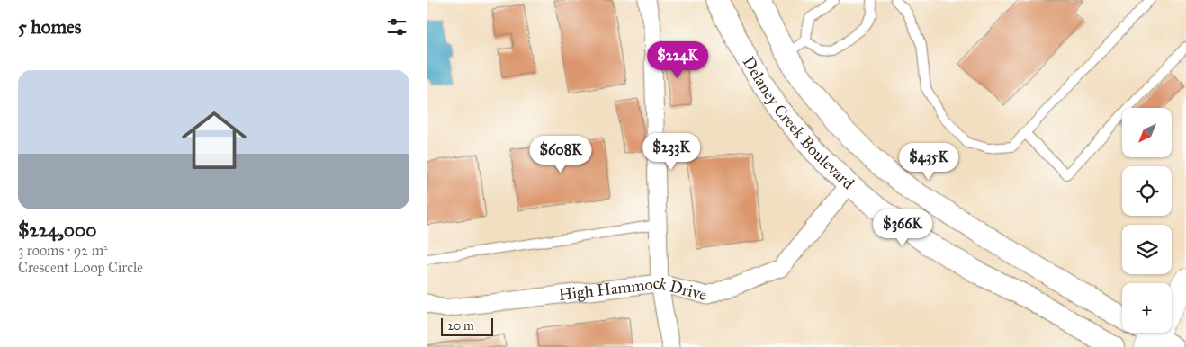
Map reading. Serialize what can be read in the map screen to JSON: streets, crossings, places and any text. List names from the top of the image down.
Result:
{
  "streets": {
    "street": ["Delaney Creek Boulevard", "High Hammock Drive"]
  },
  "crossings": [
    ["Delaney Creek Boulevard", "High Hammock Drive"]
  ],
  "scale_bar": "20 m",
  "north": "bottom left",
  "page": {
    "heading": "5 homes",
    "price": [
      "$224K",
      "$233K",
      "$608K",
      "$435K",
      "$366K"
    ],
    "list": [
      {
        "name": "$224,000",
        "note": "3 rooms · 92 m² · Crescent Loop Circle"
      }
    ],
    "map_buttons": "+",
    "scale": "20 m"
  }
}
